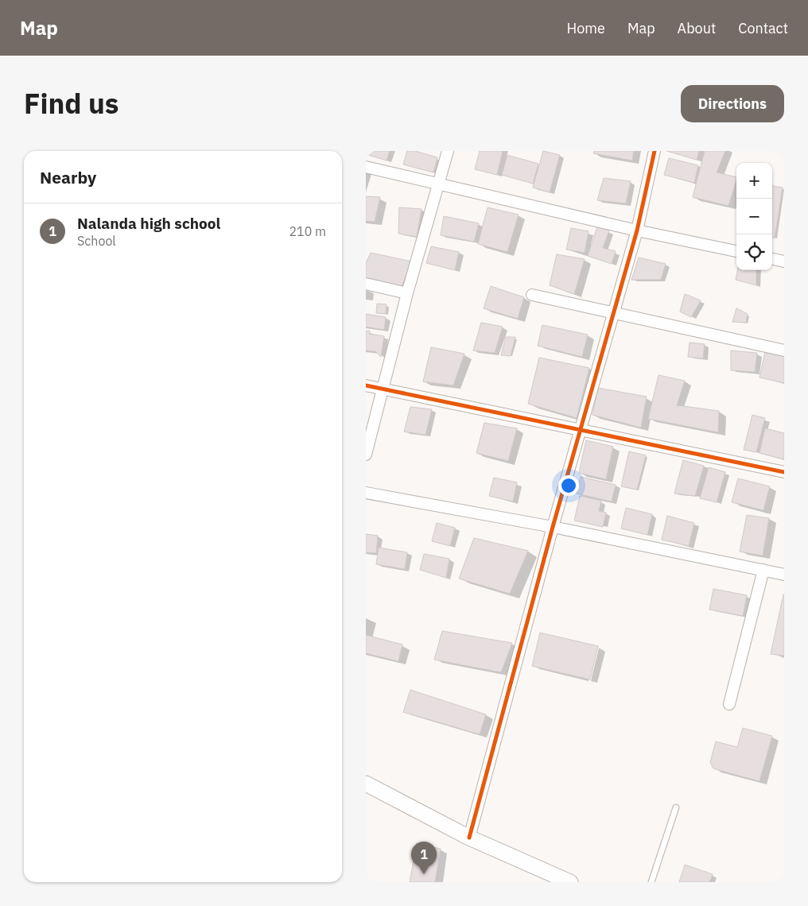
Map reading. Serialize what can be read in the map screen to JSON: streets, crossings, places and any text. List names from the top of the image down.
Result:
{
  "page": {
    "header": "Map",
    "nav": [
      "Home",
      "Map",
      "About",
      "Contact"
    ],
    "title": "Find us",
    "buttons": "Directions",
    "heading": "Nearby",
    "map_buttons": ["+", "−"],
    "list": [
      {
        "mark": "1",
        "name": "Nalanda high school",
        "note": "School",
        "value": "210 m"
      }
    ],
    "pins": "1"
  }
}
